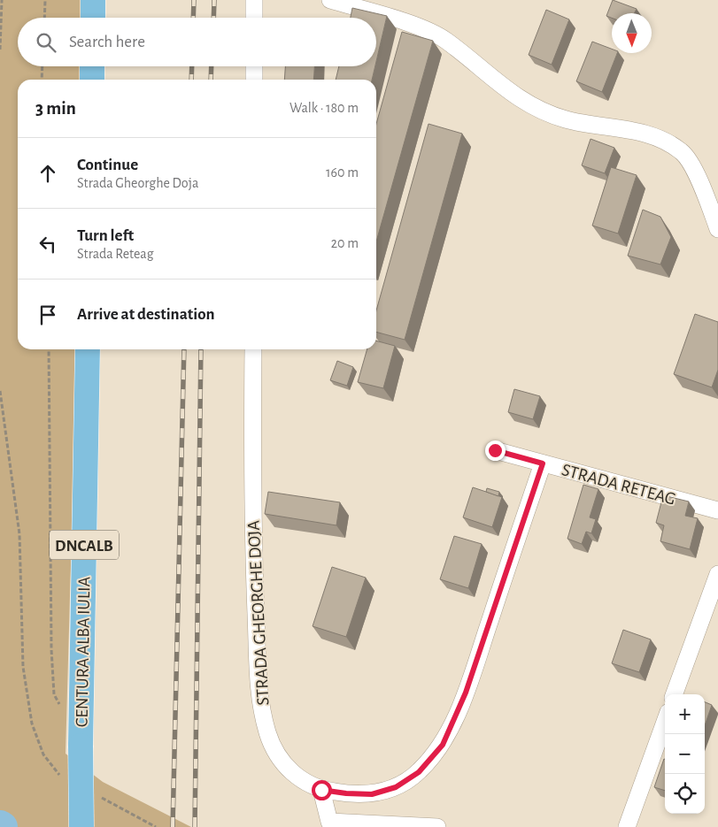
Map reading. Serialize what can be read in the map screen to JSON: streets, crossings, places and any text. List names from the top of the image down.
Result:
{
  "streets": {
    "main road": ["DNCALB", "CENTURA ALBA IULIA"],
    "street": ["STRADA RETEAG", "STRADA GHEORGHE DOJA"]
  },
  "crossings": [
    ["STRADA RETEAG", "STRADA GHEORGHE DOJA"]
  ],
  "north": "bottom",
  "page": {
    "search": "Search here",
    "heading": ["3 min", "Walk · 180 m"],
    "list": [
      ["Continue", "Strada Gheorghe Doja", "160 m"],
      ["Turn left", "Strada Reteag", "20 m"],
      "Arrive at destination"
    ],
    "map_buttons": ["+", "−"]
  }
}
